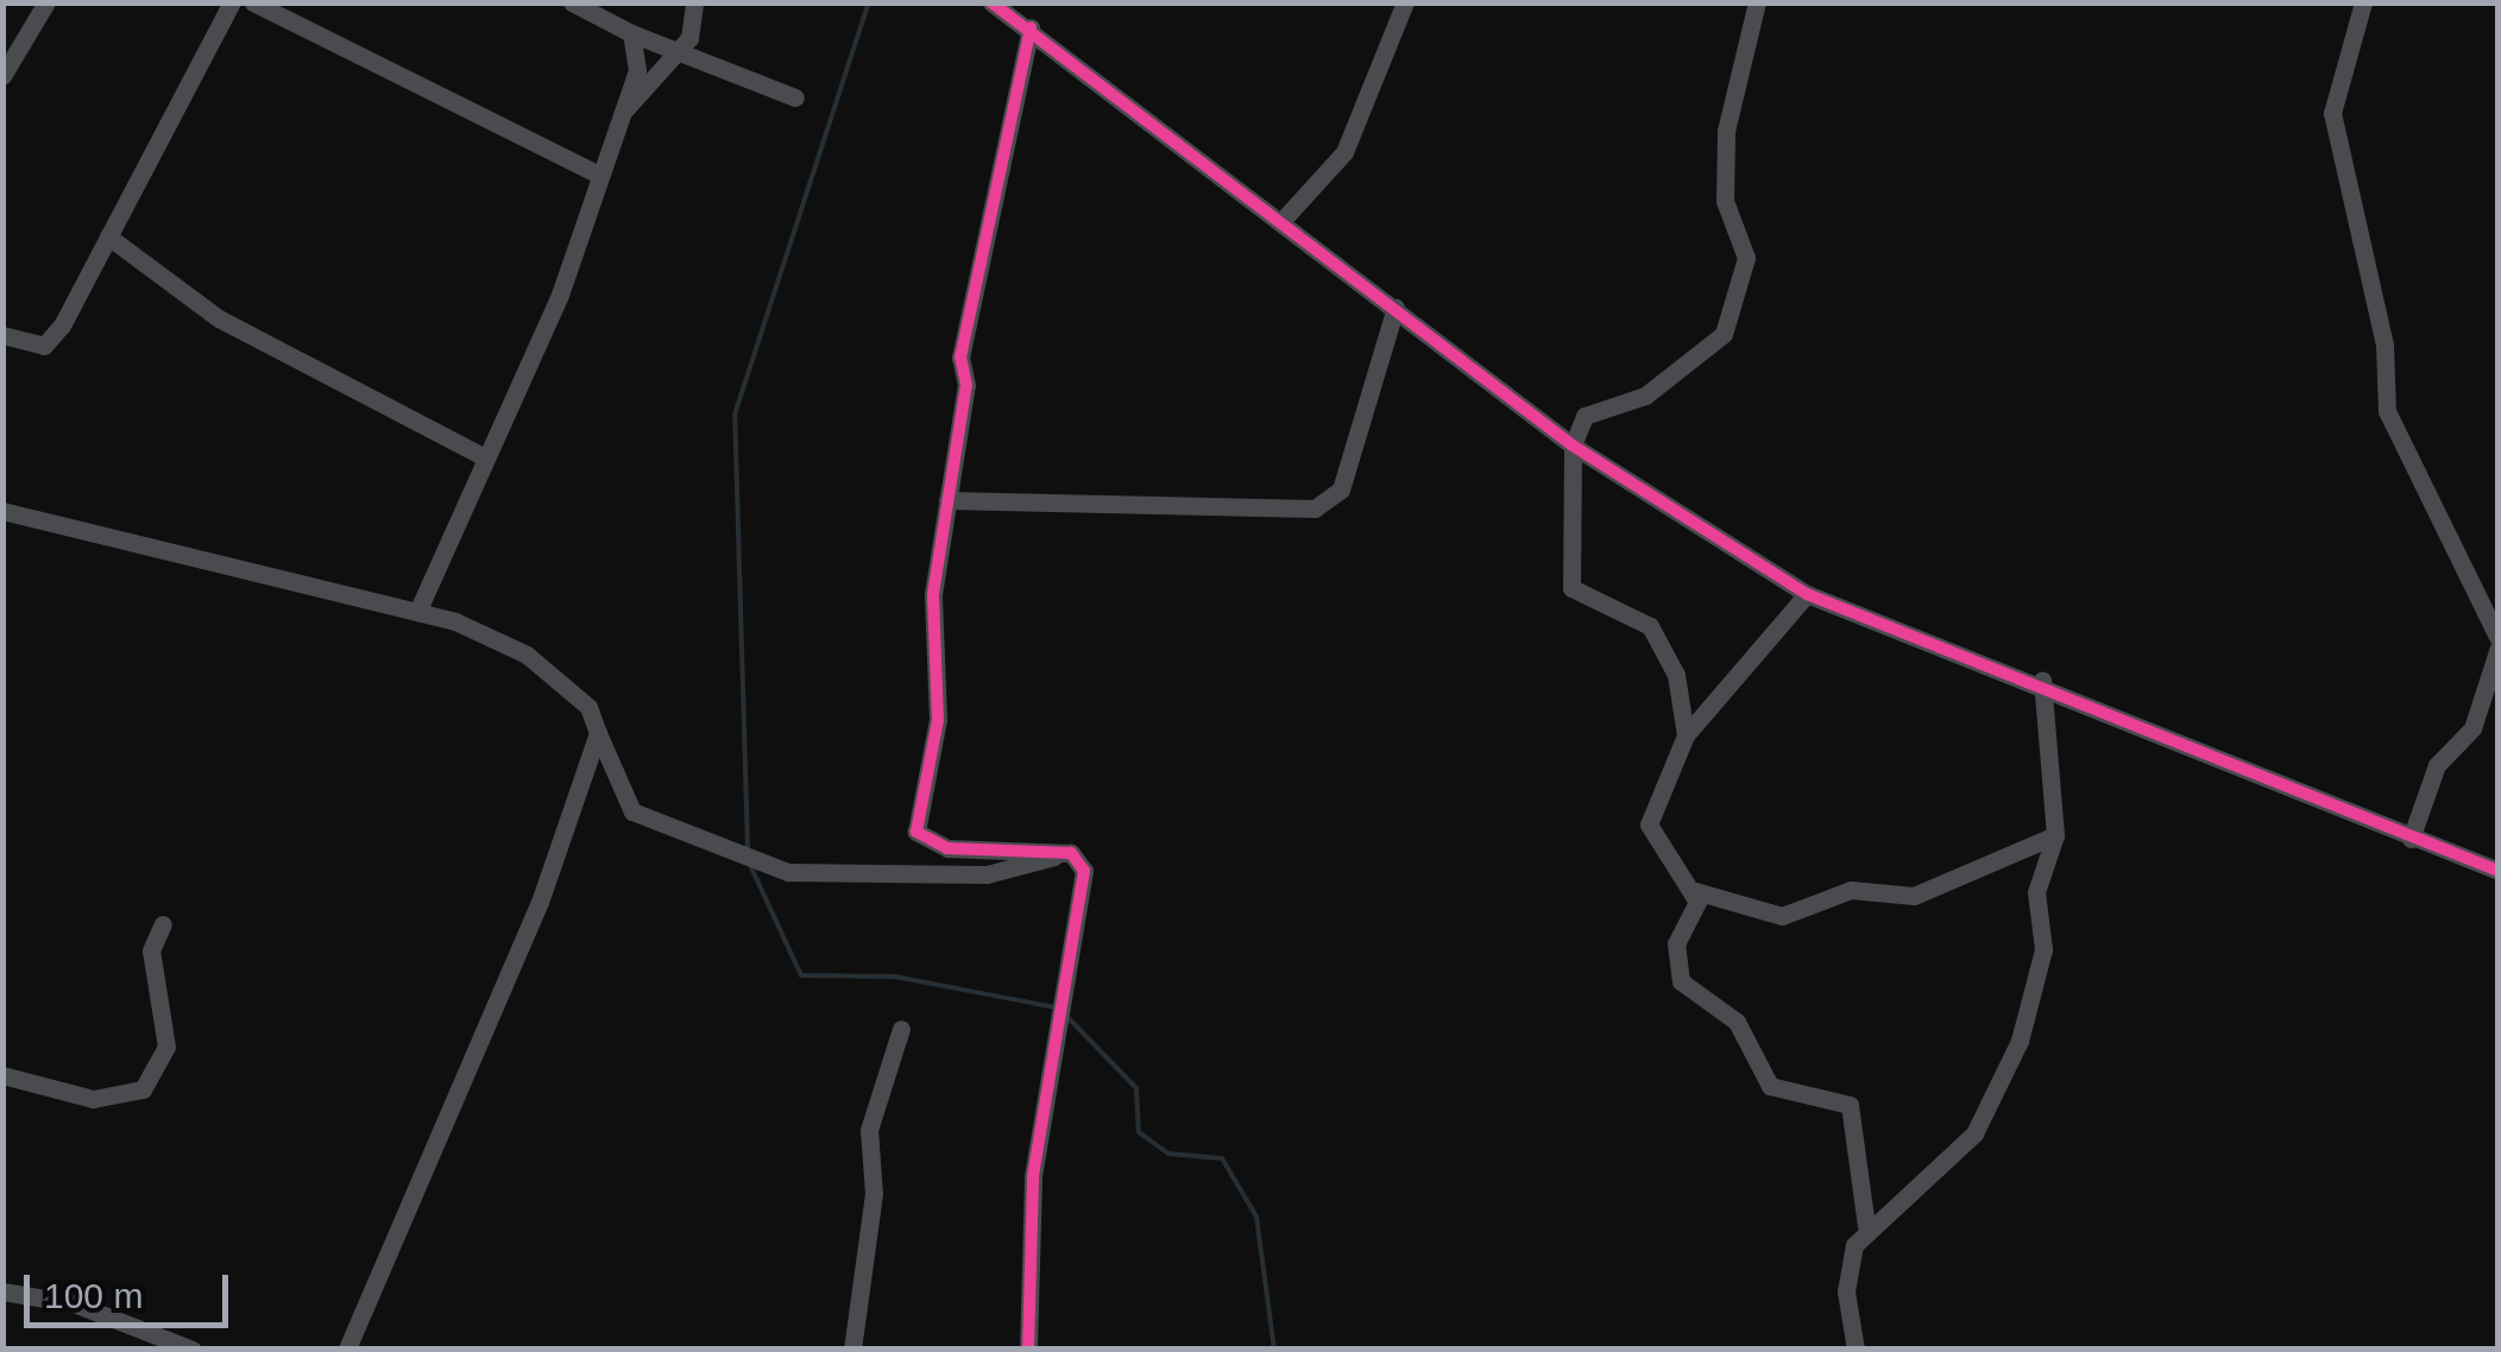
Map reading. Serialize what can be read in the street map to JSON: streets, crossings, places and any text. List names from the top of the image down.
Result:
{
  "scale_bar": "100 m"
}
